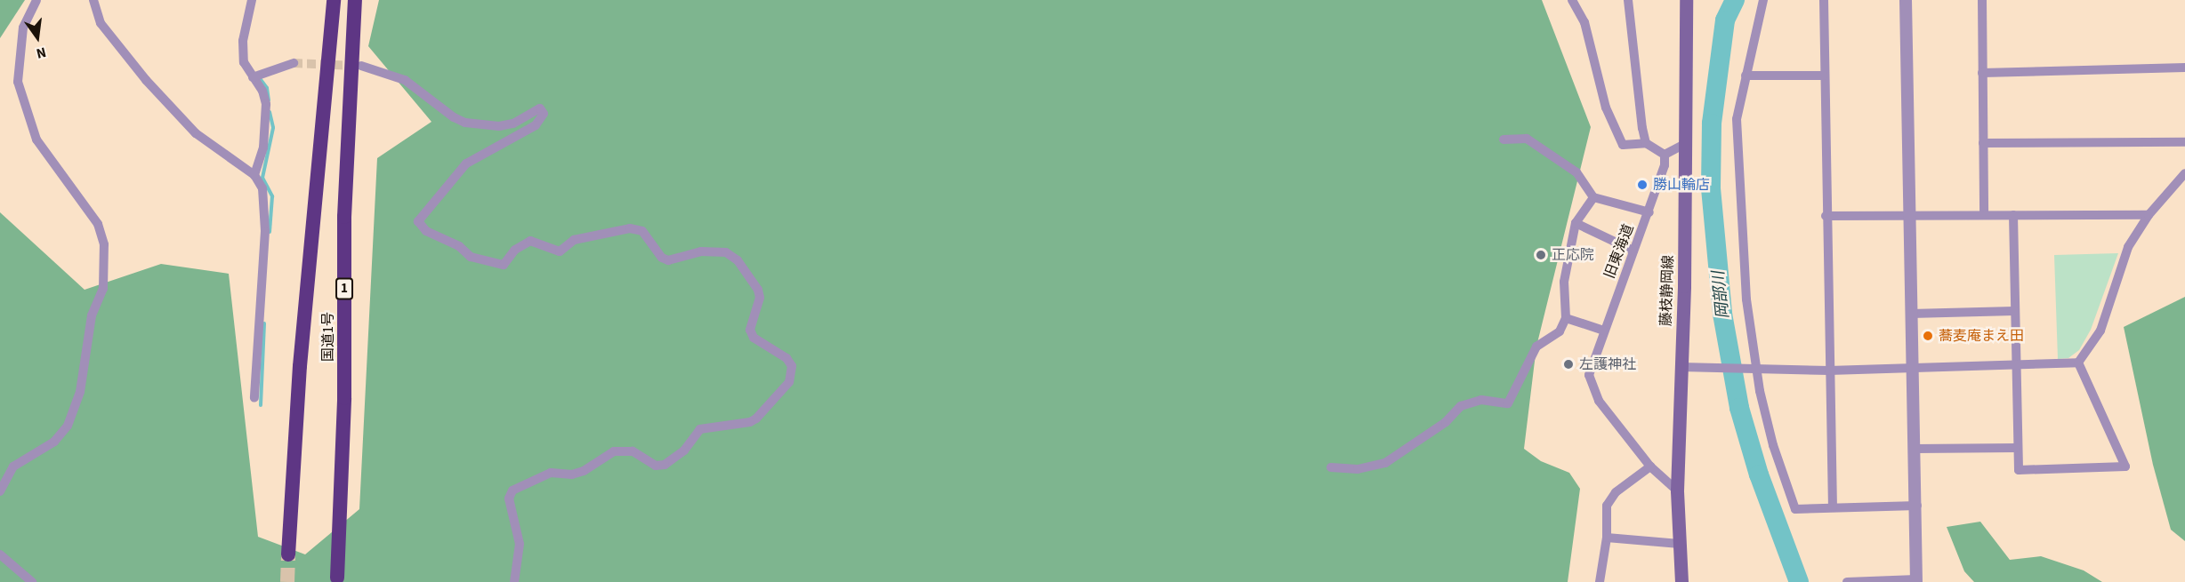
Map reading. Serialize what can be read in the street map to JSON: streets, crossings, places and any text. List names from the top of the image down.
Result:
{
  "streets": {
    "highway": ["1", "国道1号"],
    "main road": ["藤枝静岡線"],
    "street": ["旧東海道"]
  },
  "crossings": [
    ["旧東海道", "藤枝静岡線"]
  ],
  "water": ["岡部川"],
  "places": [
    "勝山輪店",
    "正応院",
    "蕎麦庵まえ田",
    "左護神社"
  ],
  "north": "bottom"
}
